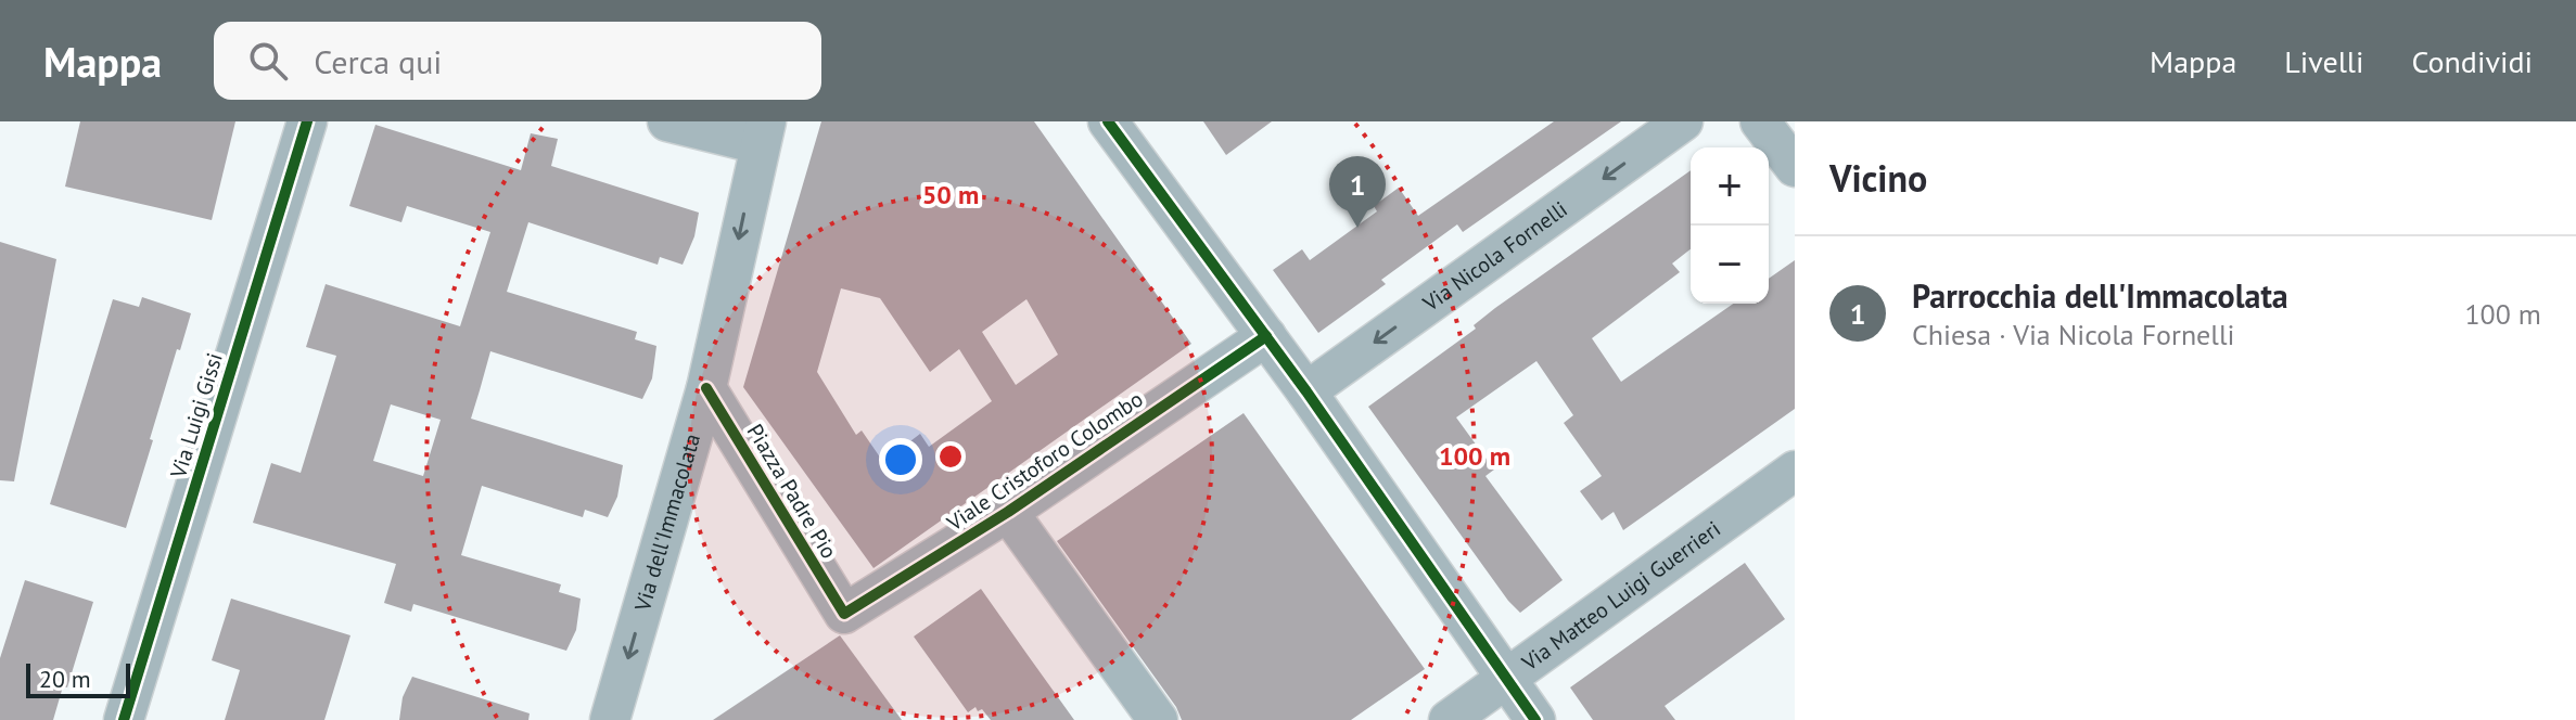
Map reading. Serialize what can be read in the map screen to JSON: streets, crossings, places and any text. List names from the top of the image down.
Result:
{
  "streets": {
    "street": [
      "Via Nicola Fornelli",
      "Via Luigi Gissi",
      "Viale Cristoforo Colombo",
      "Piazza Padre Pio",
      "Via dell'Immacolata",
      "Via Matteo Luigi Guerrieri"
    ]
  },
  "crossings": [
    ["Viale Cristoforo Colombo", "Piazza Padre Pio"],
    ["Piazza Padre Pio", "Via dell'Immacolata"]
  ],
  "one_way": ["Via Nicola Fornelli", "Via dell'Immacolata"],
  "scale_bar": "20 m",
  "page": {
    "header": "Mappa",
    "search": "Cerca qui",
    "nav": ["Mappa", "Livelli", "Condividi"],
    "heading": "Vicino",
    "map_buttons": ["+", "−"],
    "pins": "1",
    "list": [
      {
        "mark": "1",
        "name": "Parrocchia dell'Immacolata",
        "note": "Chiesa · Via Nicola Fornelli",
        "value": "100 m"
      }
    ],
    "scale": "20 m"
  },
  "rings": ["50 m", "100 m"]
}
